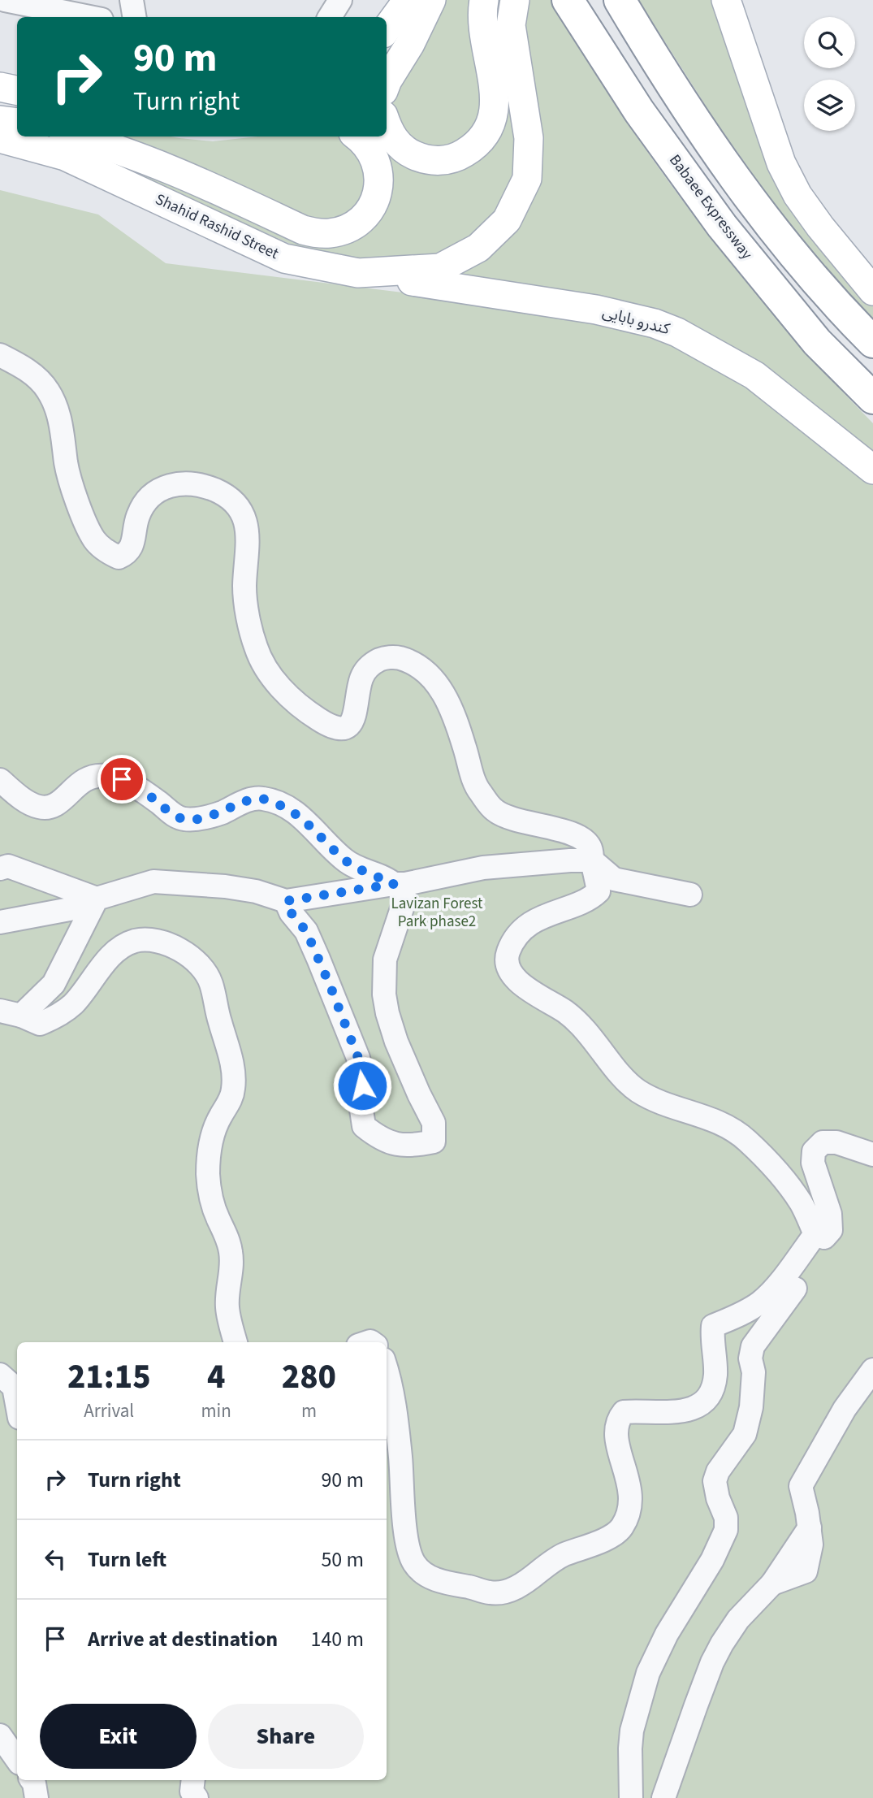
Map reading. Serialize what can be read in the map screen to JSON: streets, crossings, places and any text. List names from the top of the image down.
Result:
{
  "streets": {
    "highway": ["Babaee Expressway"],
    "main road": ["Shahid Rashid Street", "کندرو بابایی"]
  },
  "crossings": [
    ["Shahid Rashid Street", "کندرو بابایی"]
  ],
  "parks": ["Lavizan Forest Park phase2"],
  "page": {
    "turn": ["90 m", "Turn right"],
    "eta": [
      "21:15",
      "Arrival",
      "4",
      "min",
      "280",
      "m"
    ],
    "list": [
      {
        "name": "Turn right",
        "value": "90 m"
      },
      {
        "name": "Turn left",
        "value": "50 m"
      },
      {
        "name": "Arrive at destination",
        "value": "140 m"
      }
    ],
    "buttons": ["Exit", "Share"]
  }
}
